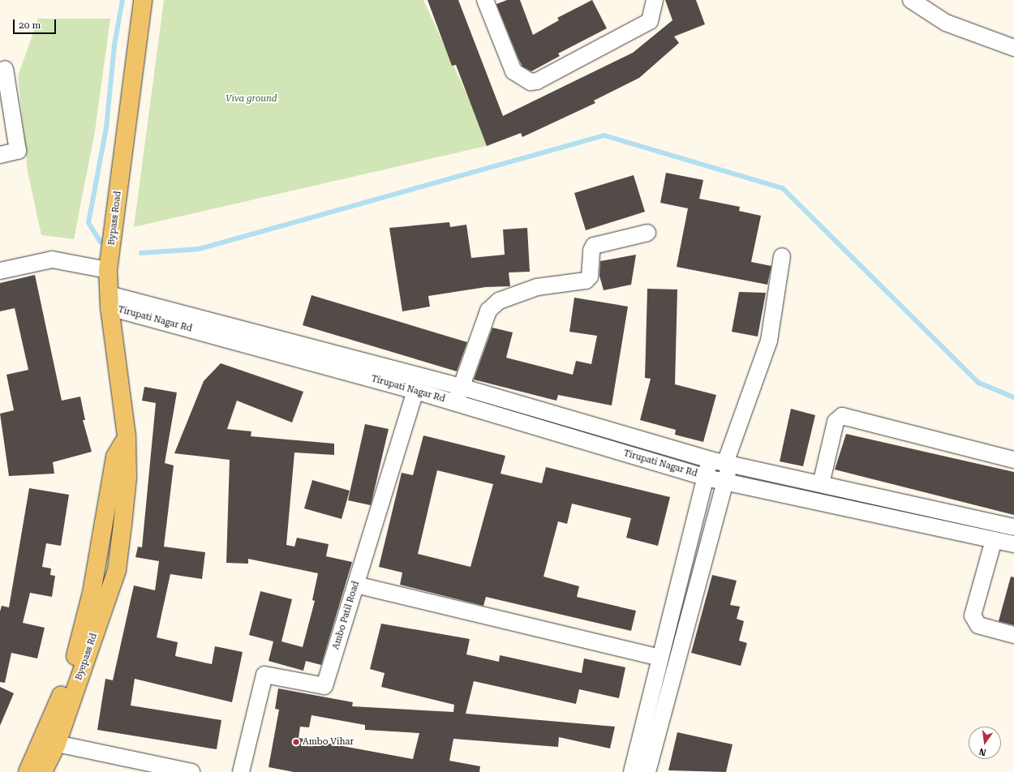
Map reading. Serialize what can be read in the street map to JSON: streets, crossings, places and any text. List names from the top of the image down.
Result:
{
  "streets": {
    "main road": ["Bypass Road", "Byepass Rd"],
    "street": ["Tirupati Nagar Rd", "Ambo Patil Road"]
  },
  "crossings": [
    ["Bypass Road", "Tirupati Nagar Rd"],
    ["Bypass Road", "Byepass Rd"],
    ["Tirupati Nagar Rd", "Ambo Patil Road"]
  ],
  "parks": ["Viva ground"],
  "places": ["Ambo Vihar"],
  "scale_bar": "20 m",
  "north": "bottom"
}
